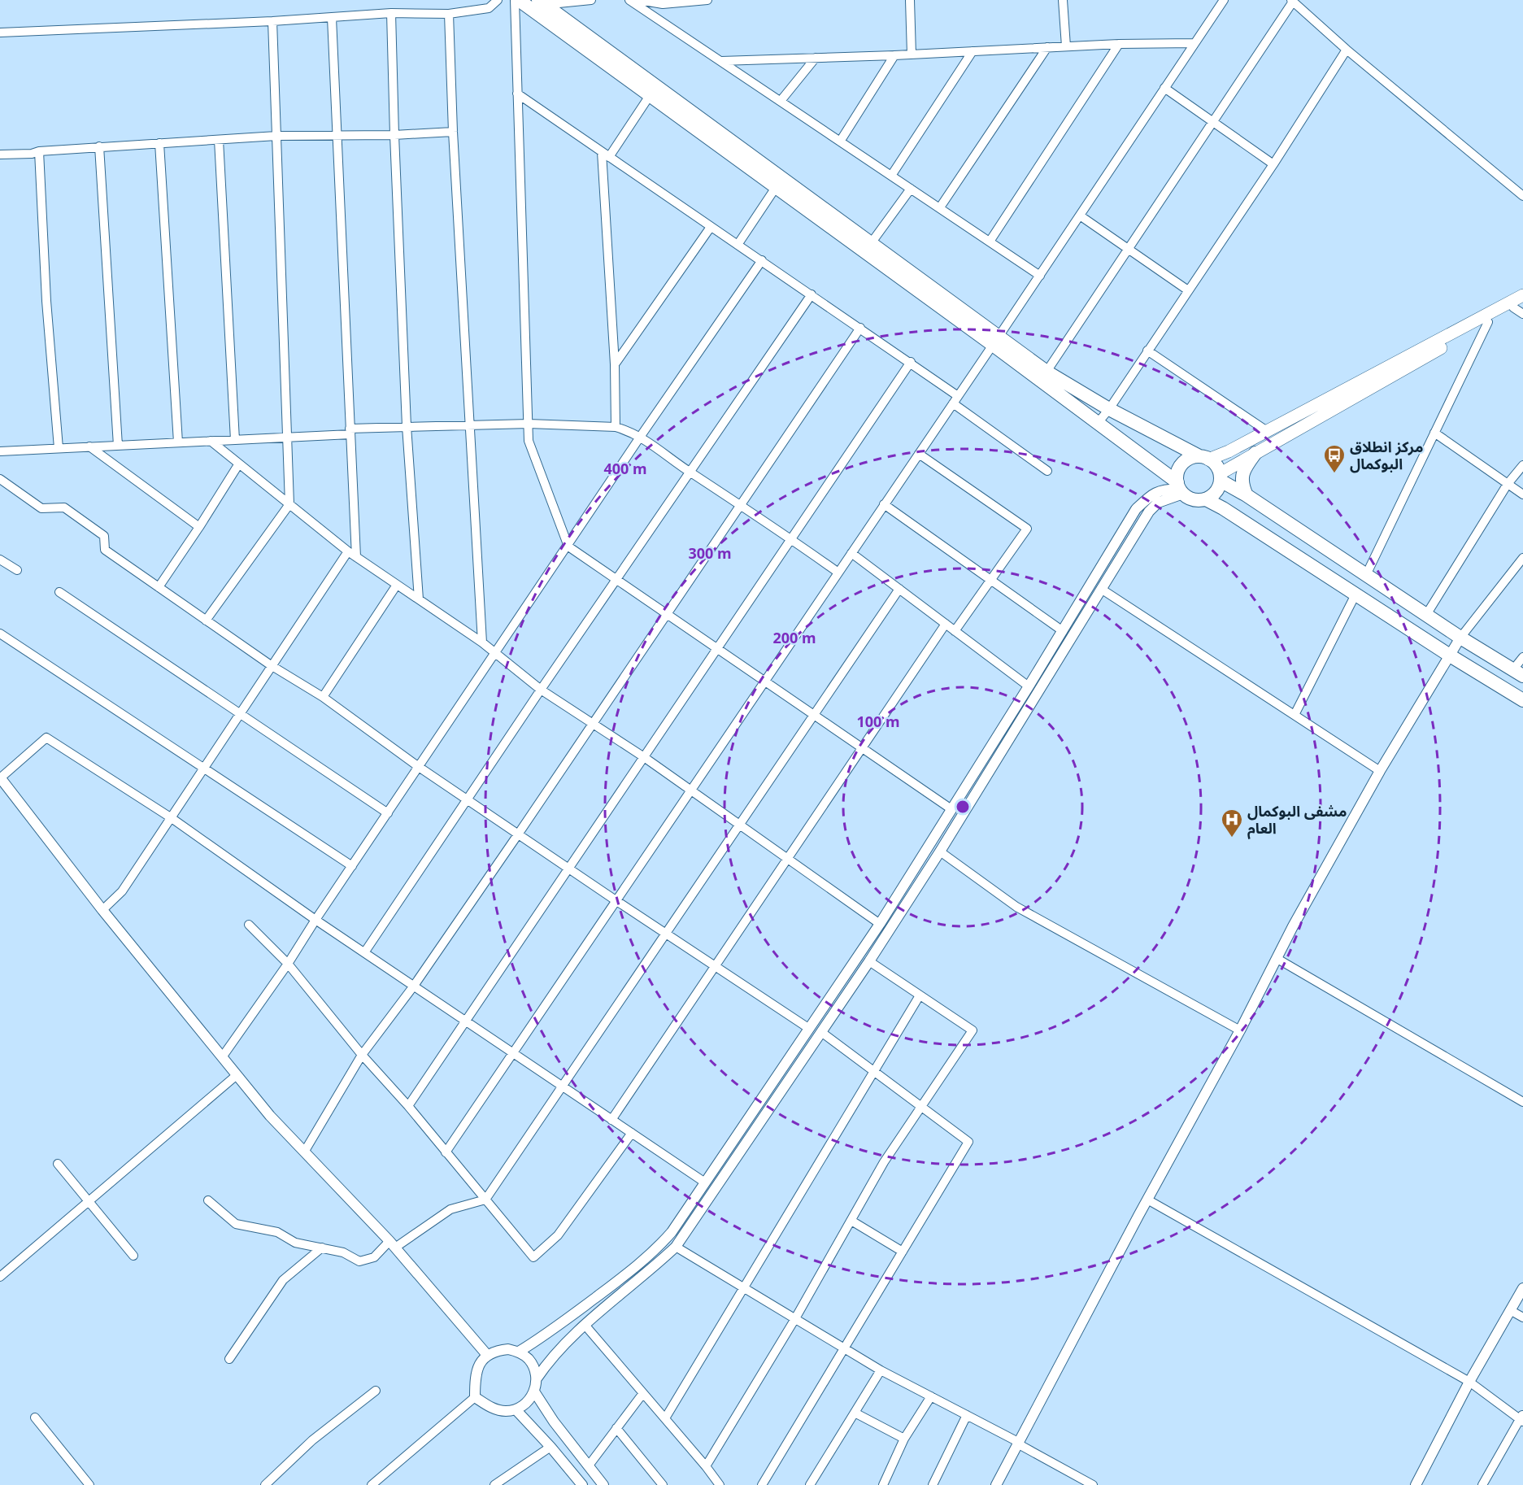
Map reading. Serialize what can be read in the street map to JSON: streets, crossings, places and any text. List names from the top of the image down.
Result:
{
  "places": {
    "bus stop": ["مركز انطلاق البوكمال"],
    "hospital": ["مشفى البوكمال العام"]
  },
  "rings": [
    "400 m",
    "300 m",
    "200 m",
    "100 m"
  ]
}
